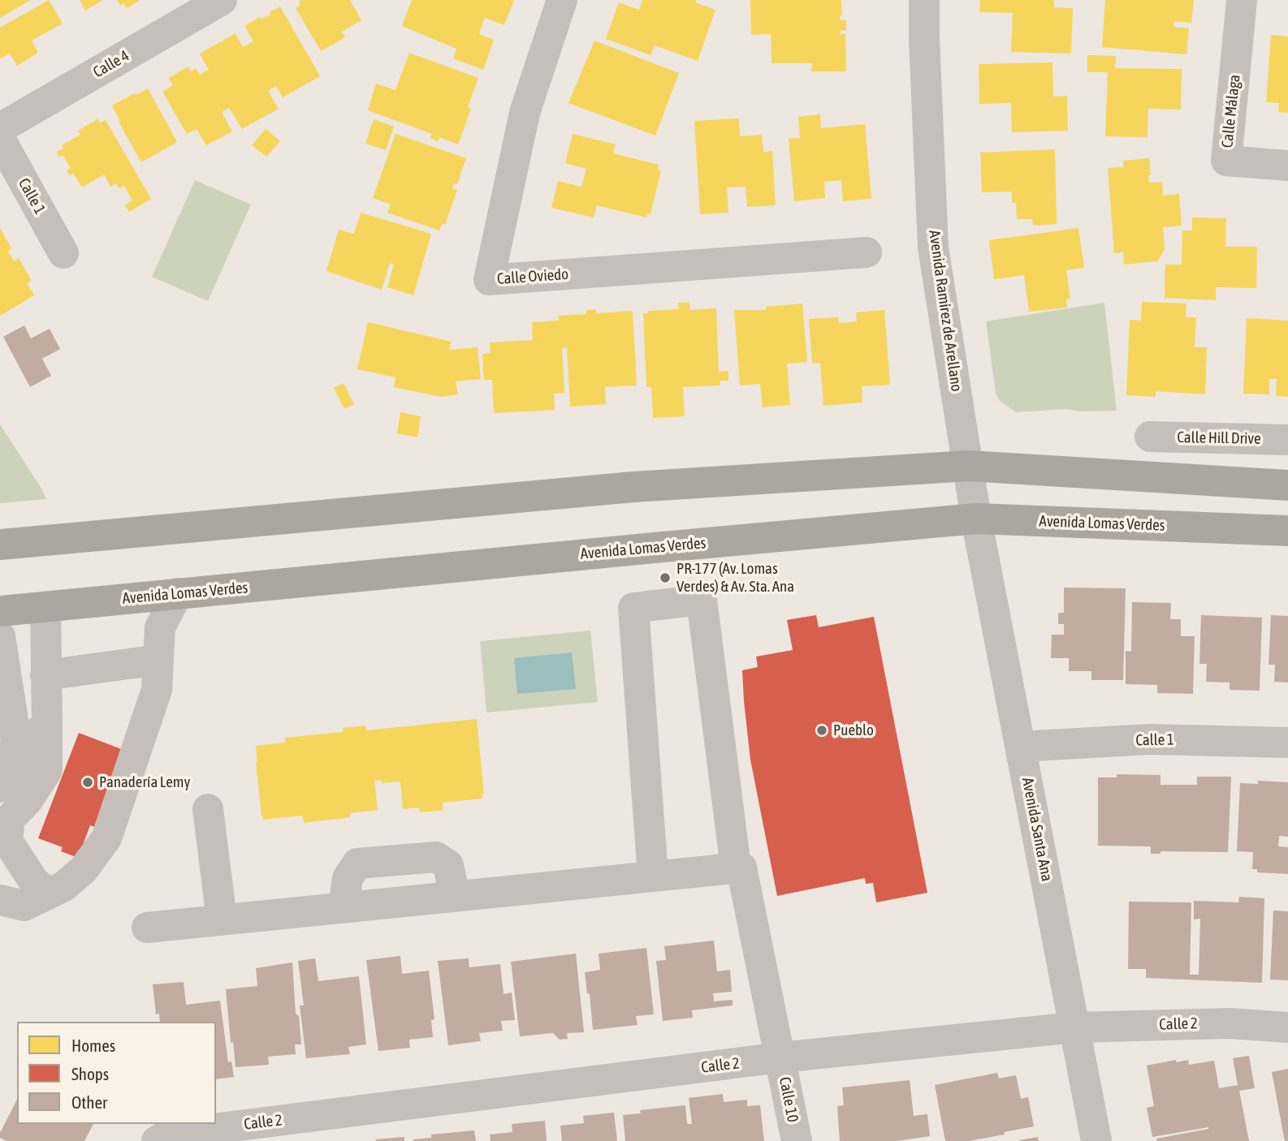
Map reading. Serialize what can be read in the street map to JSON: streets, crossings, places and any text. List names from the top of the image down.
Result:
{
  "streets": {
    "highway": ["Avenida Lomas Verdes"],
    "street": [
      "Calle 4",
      "Calle Málaga",
      "Calle 1",
      "Calle Oviedo",
      "Avenida Ramírez de Arellano",
      "Calle Hill Drive",
      "Avenida Santa Ana",
      "Calle 2",
      "Calle 10"
    ]
  },
  "crossings": [
    ["Calle 1", "Avenida Santa Ana"],
    ["Avenida Ramírez de Arellano", "Avenida Lomas Verdes"],
    ["Avenida Ramírez de Arellano", "Avenida Santa Ana"],
    ["Avenida Lomas Verdes", "Avenida Santa Ana"],
    ["Avenida Santa Ana", "Calle 2"],
    ["Calle 2", "Calle 10"]
  ],
  "places": ["PR-177 (Av. Lomas Verdes) & Av. Sta. Ana", "Pueblo", "Panadería Lemy"],
  "legend": ["Homes", "Shops", "Other"]
}
